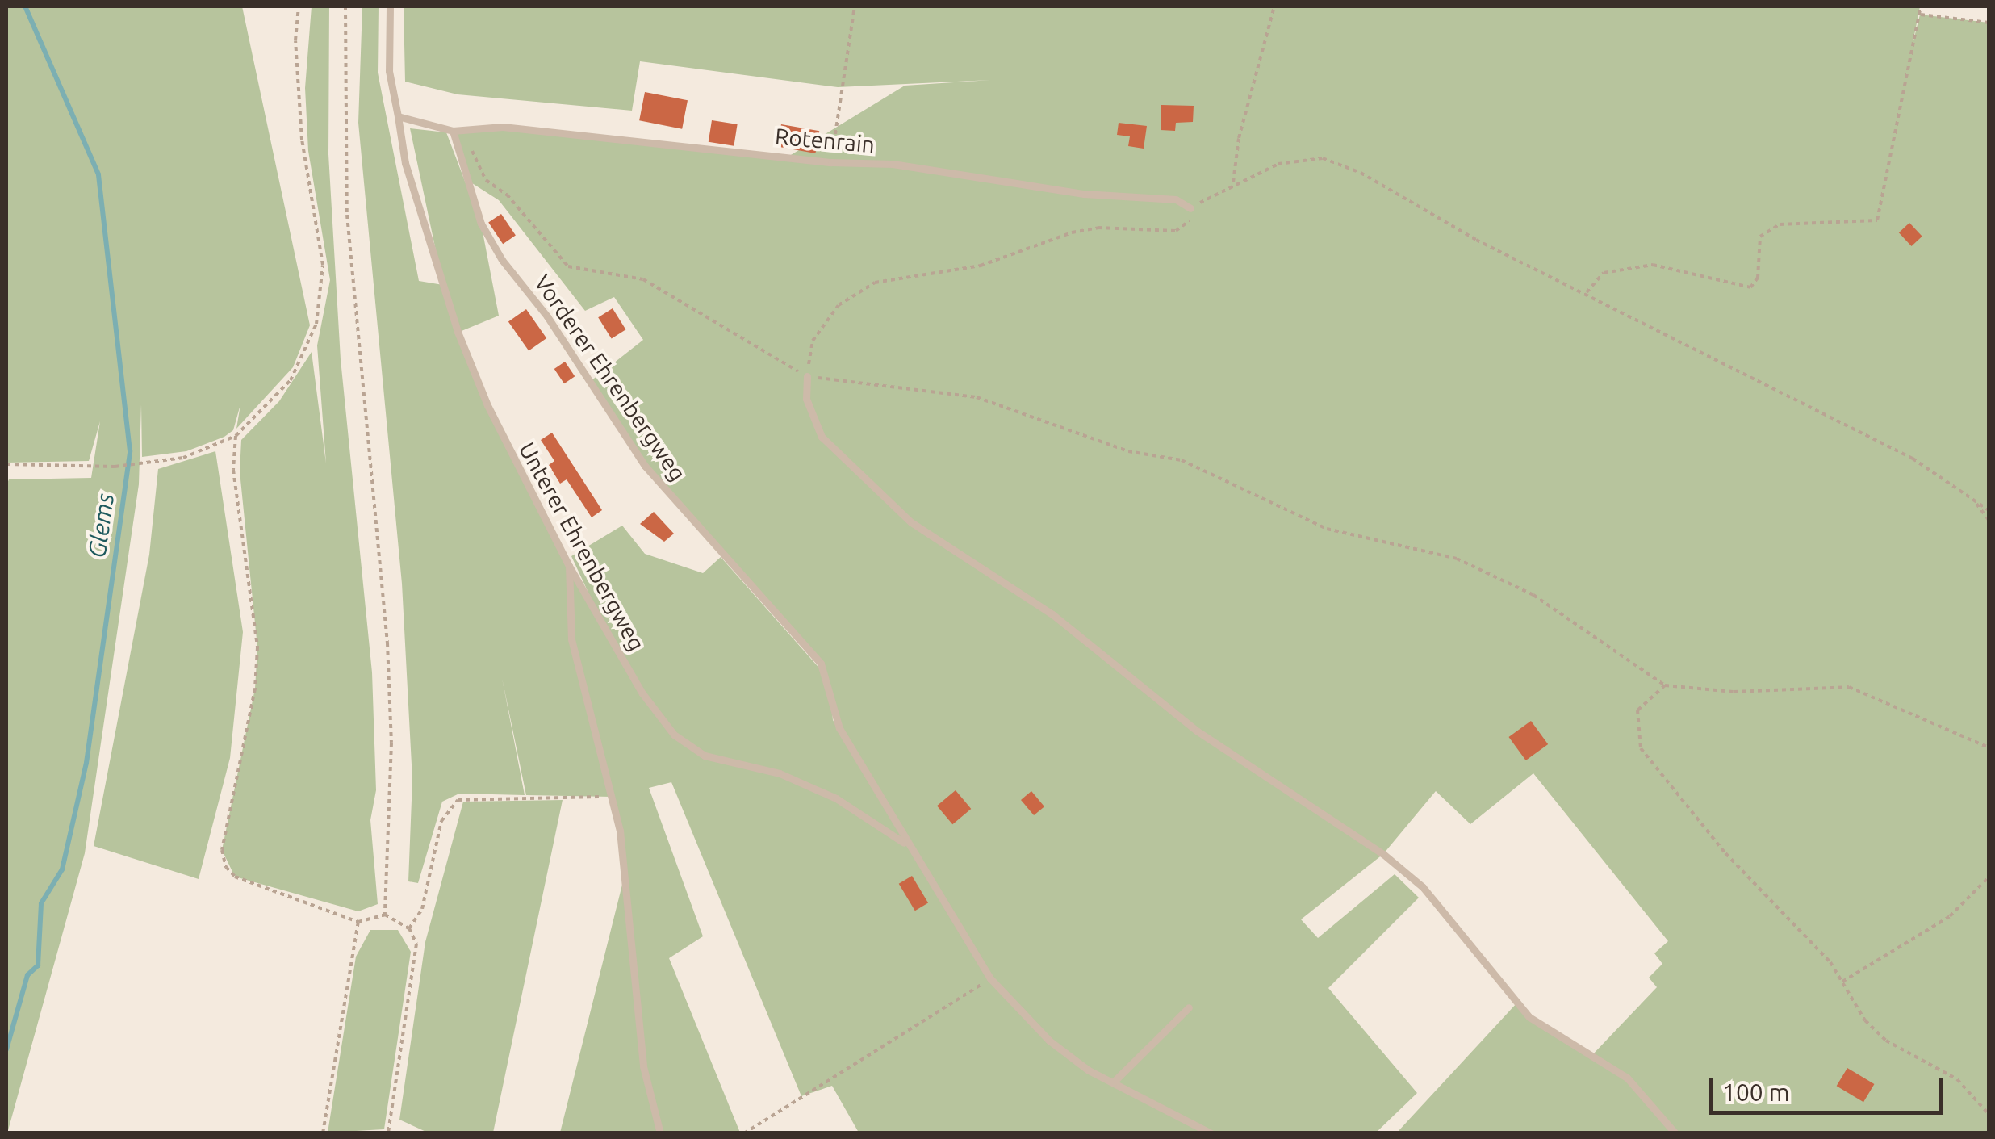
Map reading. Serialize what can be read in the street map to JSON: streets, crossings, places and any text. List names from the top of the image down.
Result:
{
  "streets": {
    "lane": ["Rotenrain", "Vorderer Ehrenbergweg", "Unterer Ehrenbergweg"]
  },
  "crossings": [
    ["Rotenrain", "Vorderer Ehrenbergweg"],
    ["Vorderer Ehrenbergweg", "Unterer Ehrenbergweg"]
  ],
  "water": ["Glems"],
  "scale_bar": "100 m"
}
